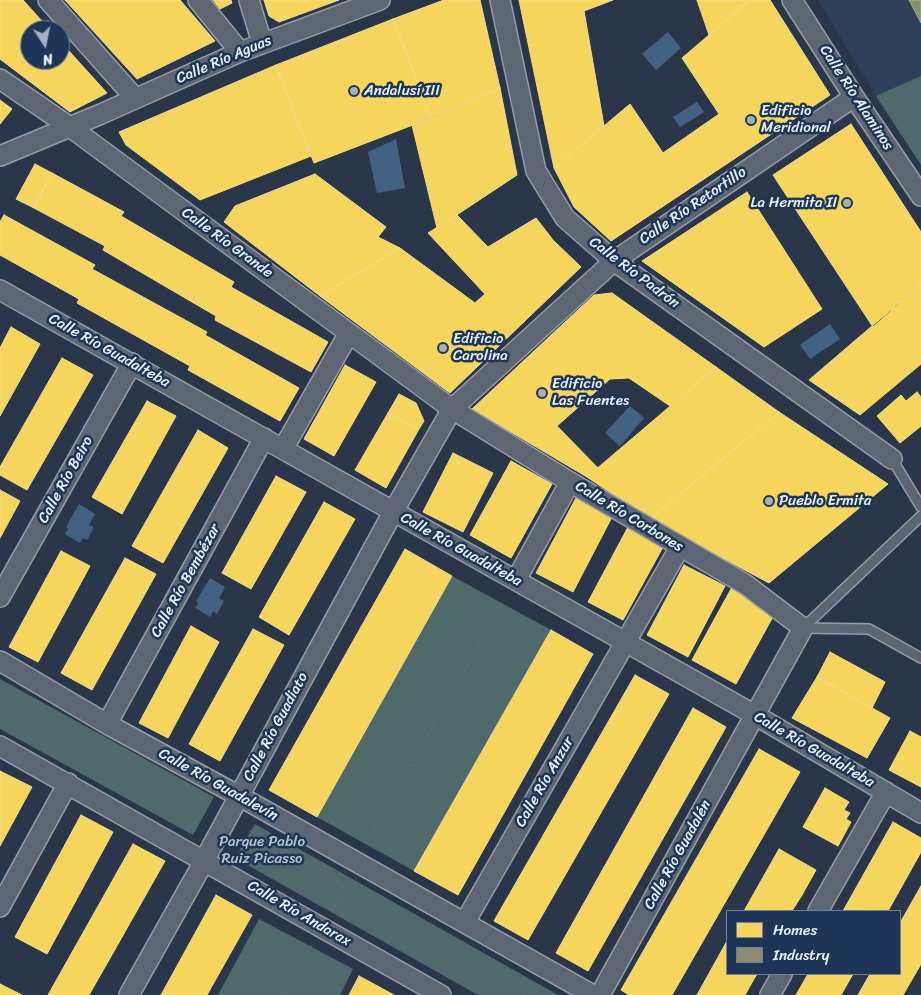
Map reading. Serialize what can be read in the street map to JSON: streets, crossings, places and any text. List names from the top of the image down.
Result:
{
  "streets": {
    "street": [
      "Calle Río Aguas",
      "Calle Río Alaminos",
      "Calle Río Retortillo",
      "Calle Río Grande",
      "Calle Río Padrón",
      "Calle Río Guadalteba",
      "Calle Río Beiro",
      "Calle Río Corbones",
      "Calle Río Bembézar",
      "Calle Río Guadiato",
      "Calle Río Anzur",
      "Calle Río Guadalevín",
      "Calle Río Guadalén",
      "Calle Río Andarax"
    ]
  },
  "crossings": [
    ["Calle Río Aguas", "Calle Río Grande"],
    ["Calle Río Alaminos", "Calle Río Retortillo"],
    ["Calle Río Retortillo", "Calle Río Grande"],
    ["Calle Río Retortillo", "Calle Río Padrón"],
    ["Calle Río Retortillo", "Calle Río Guadalteba"],
    ["Calle Río Retortillo", "Calle Río Corbones"],
    ["Calle Río Retortillo", "Calle Río Guadiato"],
    ["Calle Río Grande", "Calle Río Corbones"],
    ["Calle Río Guadalteba", "Calle Río Beiro"],
    ["Calle Río Guadalteba", "Calle Río Bembézar"],
    ["Calle Río Guadalteba", "Calle Río Guadiato"],
    ["Calle Río Guadalteba", "Calle Río Anzur"],
    ["Calle Río Guadalteba", "Calle Río Guadalén"],
    ["Calle Río Corbones", "Calle Río Anzur"],
    ["Calle Río Corbones", "Calle Río Guadalén"],
    ["Calle Río Bembézar", "Calle Río Guadalevín"],
    ["Calle Río Guadiato", "Calle Río Guadalevín"],
    ["Calle Río Guadiato", "Calle Río Andarax"],
    ["Calle Río Anzur", "Calle Río Guadalevín"]
  ],
  "parks": ["Parque Pablo Ruiz Picasso"],
  "places": [
    "Andalusí III",
    "Edificio Meridional",
    "La Hermita II",
    "Edificio Carolina",
    "Edificio Las Fuentes",
    "Pueblo Ermita"
  ],
  "legend": ["Homes", "Industry"],
  "north": "bottom"
}
